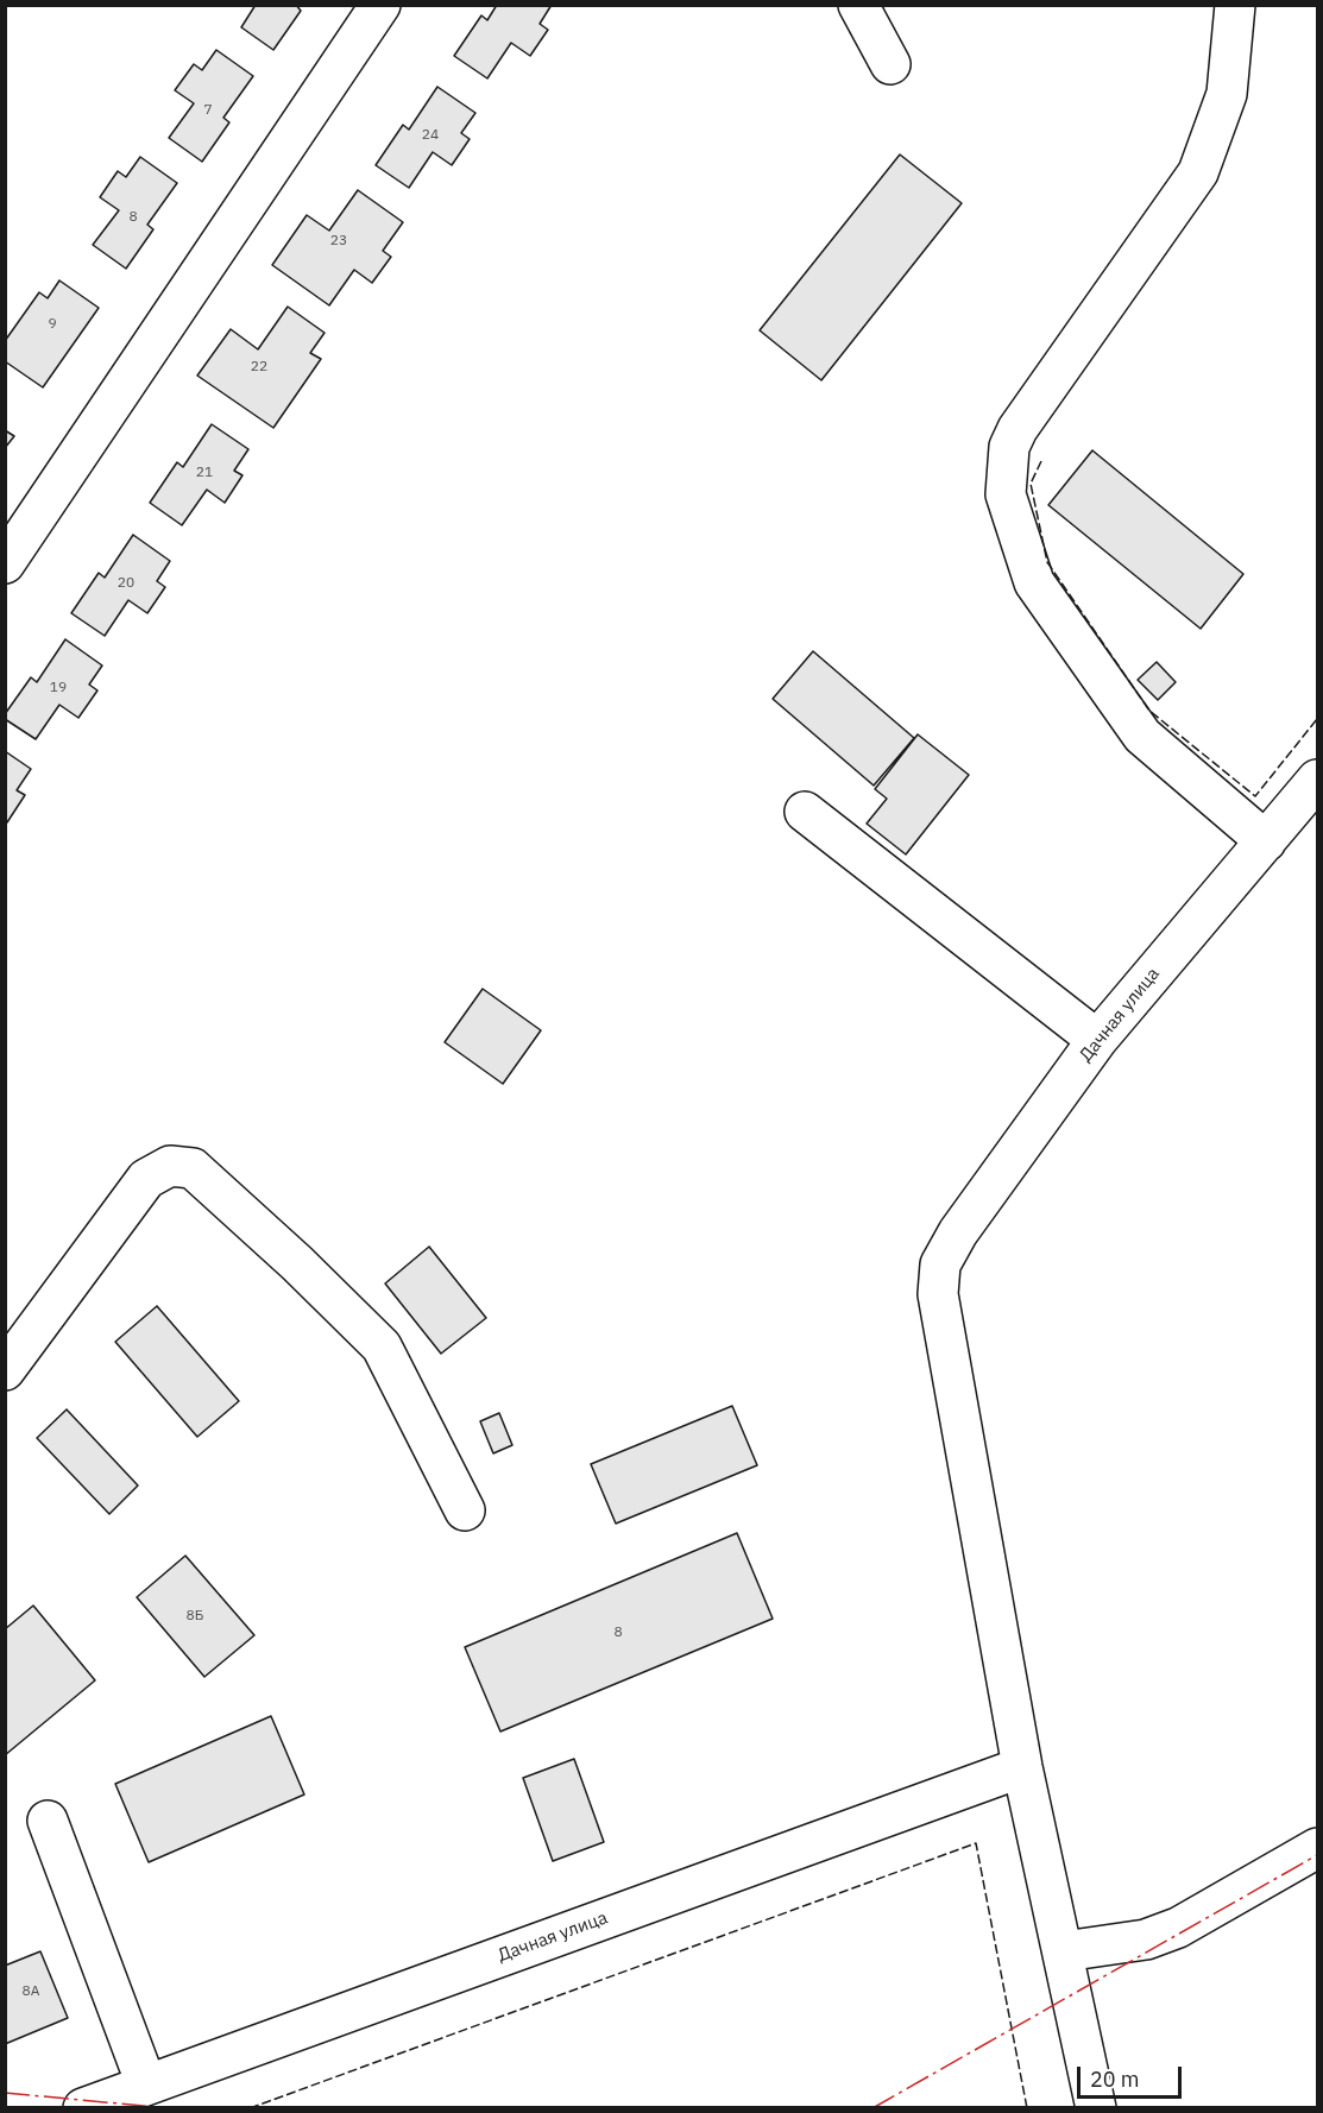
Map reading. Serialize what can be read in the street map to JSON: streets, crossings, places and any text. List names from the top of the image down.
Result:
{
  "streets": {
    "street": ["Дачная улица"]
  },
  "house_numbers": [
    "7",
    "24",
    "8",
    "23",
    "9",
    "22",
    "21",
    "20",
    "19",
    "8Б",
    "8",
    "8А"
  ],
  "scale_bar": "20 m"
}
